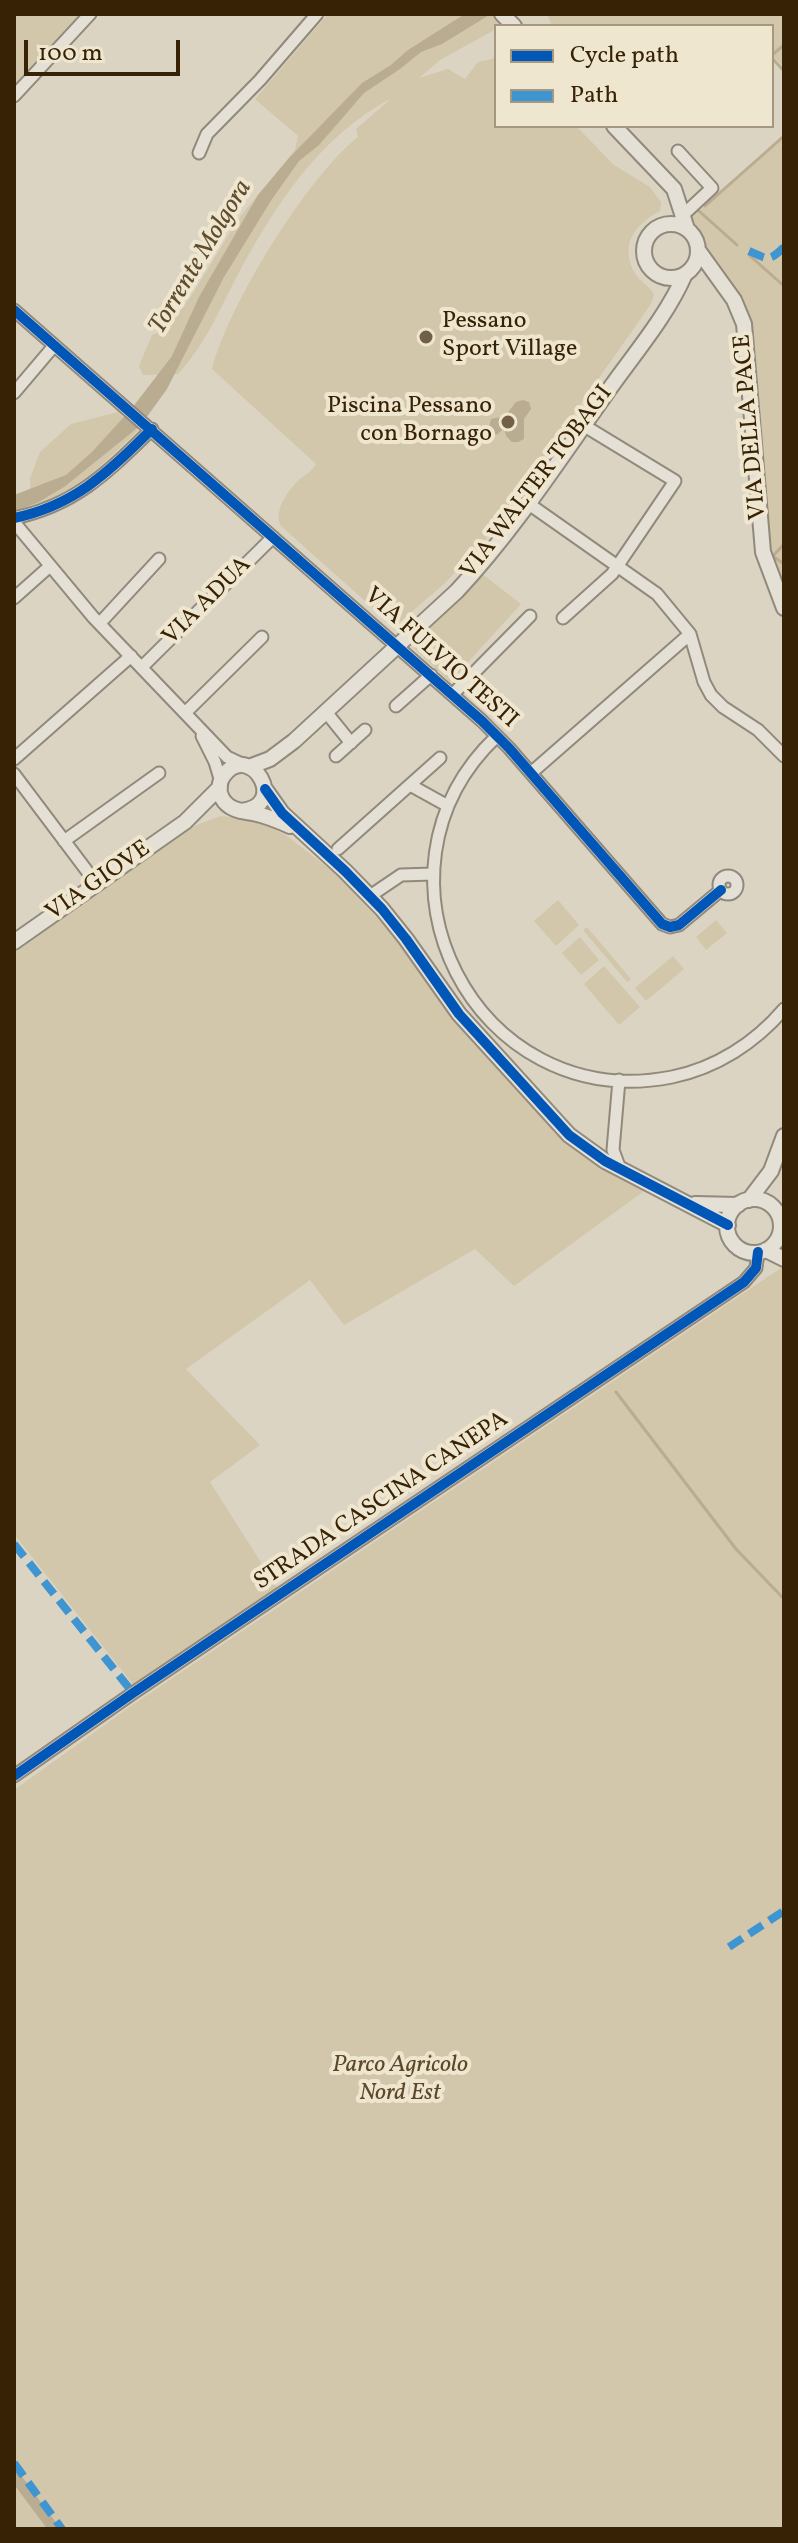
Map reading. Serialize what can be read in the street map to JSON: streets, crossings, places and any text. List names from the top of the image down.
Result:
{
  "streets": {
    "street": [
      "VIA DELLA PACE",
      "VIA WALTER TOBAGI",
      "VIA ADUA",
      "VIA FULVIO TESTI",
      "VIA GIOVE",
      "STRADA CASCINA CANEPA"
    ]
  },
  "crossings": [
    ["VIA DELLA PACE", "VIA WALTER TOBAGI"],
    ["VIA WALTER TOBAGI", "VIA FULVIO TESTI"],
    ["VIA WALTER TOBAGI", "VIA GIOVE"],
    ["VIA ADUA", "VIA FULVIO TESTI"]
  ],
  "water": ["Torrente Molgora"],
  "parks": ["Parco Agricolo Nord Est"],
  "places": ["Pessano Sport Village", "Piscina Pessano con Bornago"],
  "legend": ["Cycle path", "Path"],
  "scale_bar": "100 m"
}
